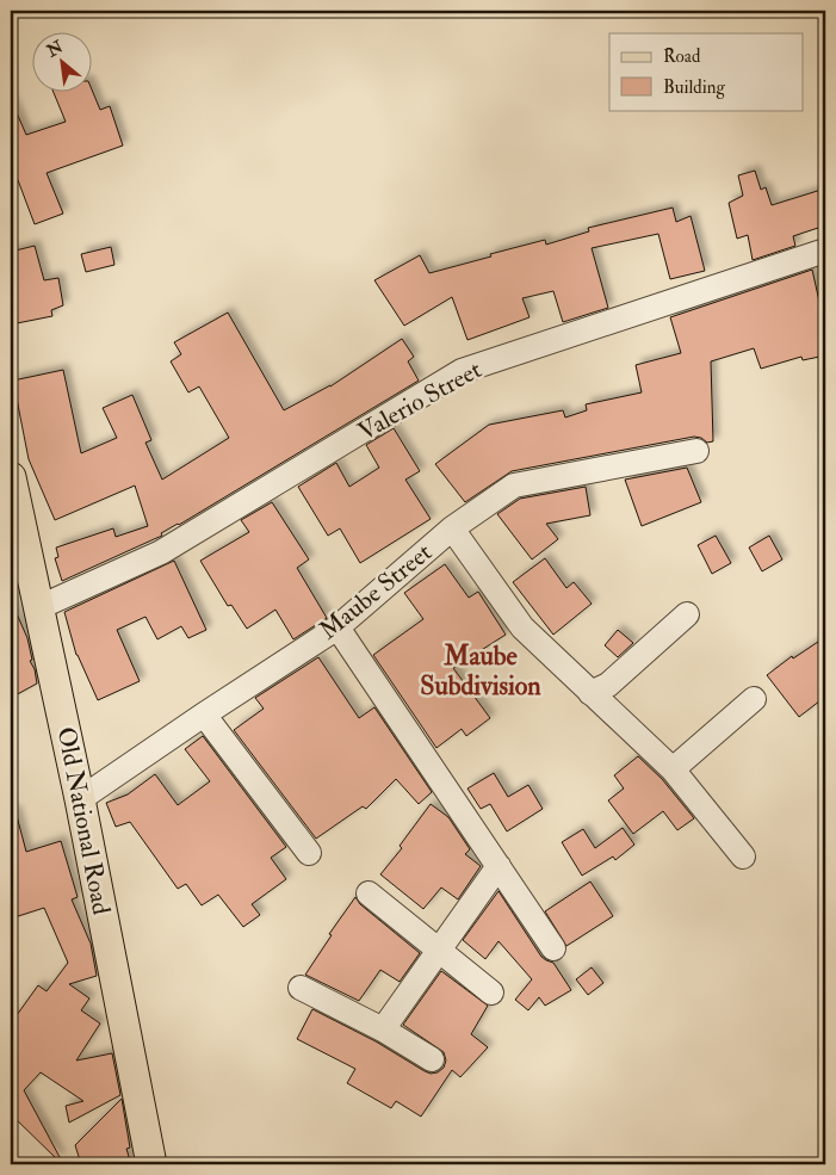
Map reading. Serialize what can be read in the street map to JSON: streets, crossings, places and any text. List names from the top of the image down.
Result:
{
  "streets": {
    "main road": ["Old National Road"],
    "street": ["Valerio Street", "Maube Street"]
  },
  "crossings": [
    ["Valerio Street", "Old National Road"],
    ["Maube Street", "Old National Road"]
  ],
  "districts": ["Maube Subdivision"],
  "legend": ["Road", "Building"],
  "north": "top left"
}
